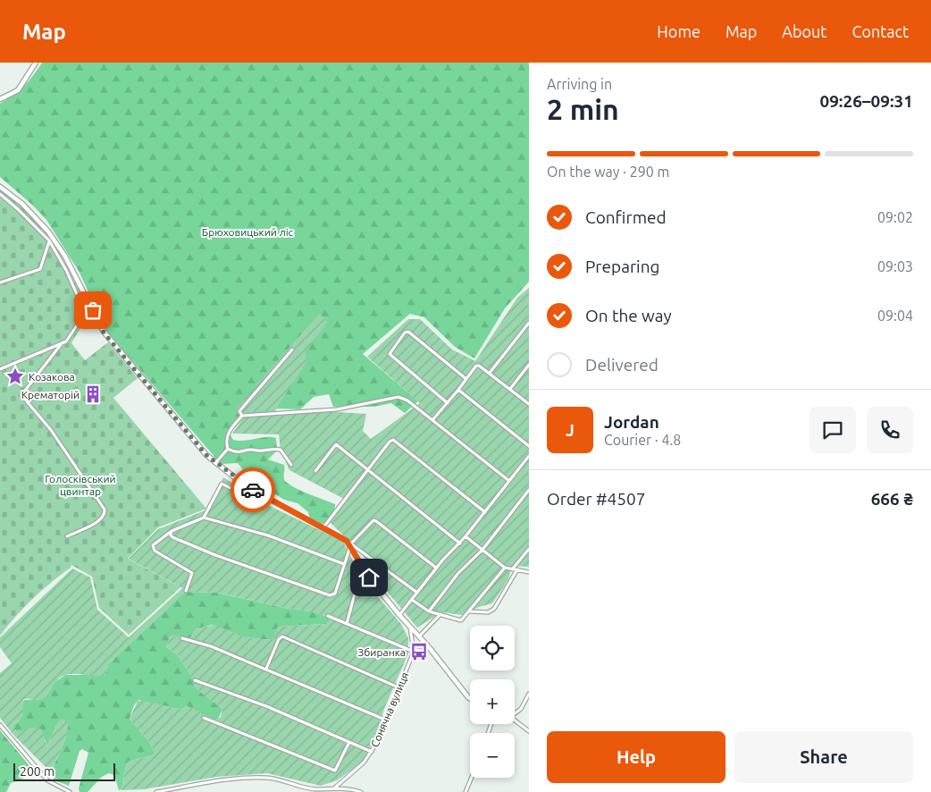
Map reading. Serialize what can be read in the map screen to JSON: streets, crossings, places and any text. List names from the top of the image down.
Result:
{
  "streets": {
    "street": ["Сонячна вулиця"]
  },
  "parks": ["Брюховицький ліс", "Голосківський цвинтар"],
  "places": {
    "place": ["Козакова"],
    "building": ["Крематорій"],
    "bus stop": ["Збиранка"]
  },
  "scale_bar": "200 m",
  "page": {
    "header": "Map",
    "nav": [
      "Home",
      "Map",
      "About",
      "Contact"
    ],
    "heading": ["2 min", "Arriving in", "09:26–09:31"],
    "panel": [
      "Jordan",
      "Courier · 4.8",
      "Order #4507",
      "666 ₴"
    ],
    "bar": "On the way · 290 m",
    "list": [
      ["Confirmed", "09:02"],
      ["Preparing", "09:03"],
      ["On the way", "09:04"],
      "Delivered"
    ],
    "round": "J",
    "map_buttons": ["+", "−"],
    "buttons": ["Help", "Share"],
    "scale": "200 m"
  }
}
